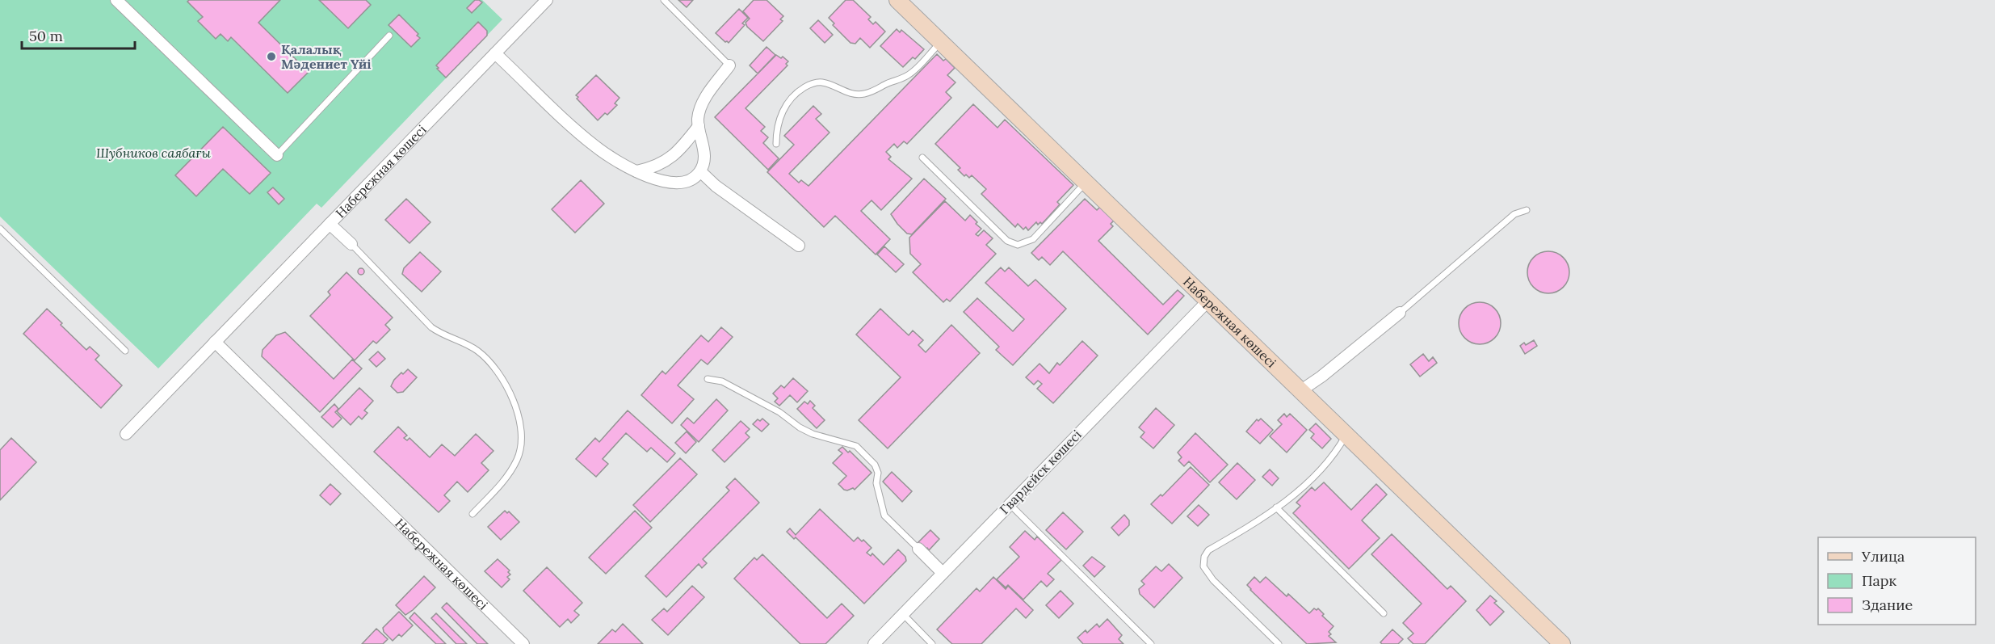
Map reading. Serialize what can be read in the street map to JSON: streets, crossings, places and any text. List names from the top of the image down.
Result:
{
  "streets": {
    "street": ["Набережная көшесі", "Гвардейск көшесі"]
  },
  "crossings": [
    ["Набережная көшесі", "Гвардейск көшесі"]
  ],
  "parks": ["Шубников саябағы"],
  "places": ["Қалалық Мәдениет Үйі"],
  "legend": ["Улица", "Парк", "Здание"],
  "scale_bar": "50 m"
}
